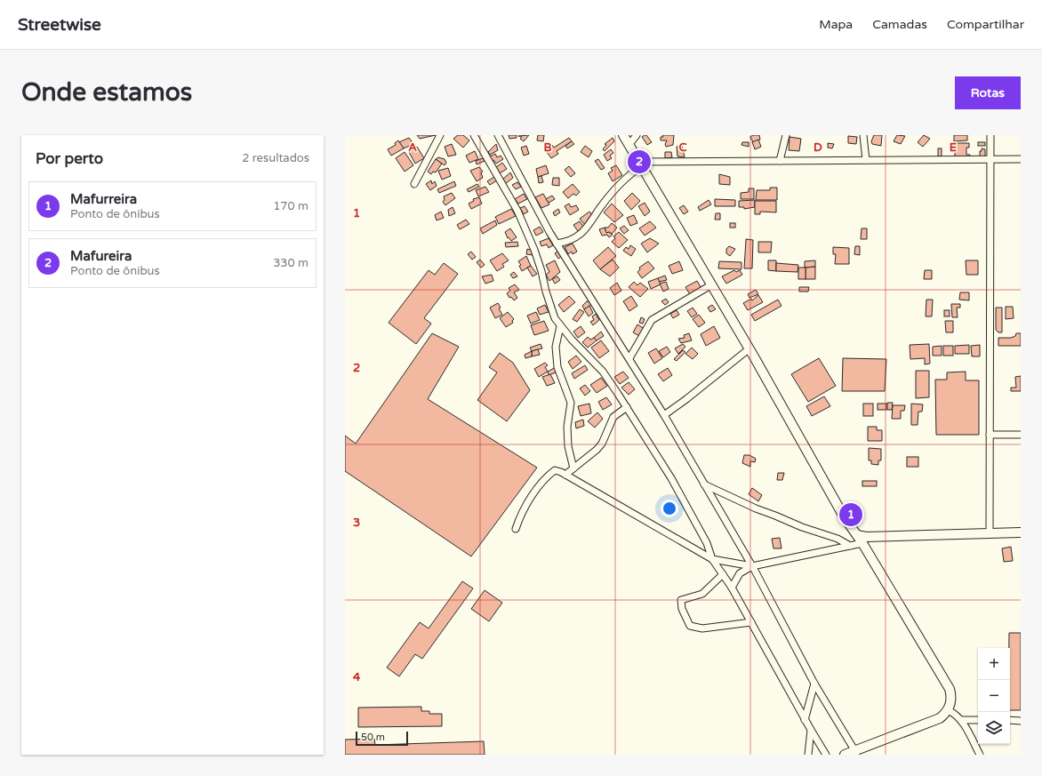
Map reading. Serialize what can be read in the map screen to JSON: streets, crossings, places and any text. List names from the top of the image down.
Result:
{
  "scale_bar": "50 m",
  "page": {
    "header": "Streetwise",
    "nav": ["Mapa", "Camadas", "Compartilhar"],
    "buttons": "Rotas",
    "title": "Onde estamos",
    "heading": ["Por perto", "2 resultados"],
    "pins": ["2", "1"],
    "list": [
      {
        "mark": "1",
        "name": "Mafurreira",
        "note": "Ponto de ônibus",
        "value": "170 m"
      },
      {
        "mark": "2",
        "name": "Mafureira",
        "note": "Ponto de ônibus",
        "value": "330 m"
      }
    ],
    "map_buttons": ["+", "−"],
    "scale": "50 m"
  },
  "grid": {
    "columns": [
      "A",
      "B",
      "C",
      "D",
      "E"
    ],
    "rows": [
      "1",
      "2",
      "3",
      "4"
    ]
  }
}
